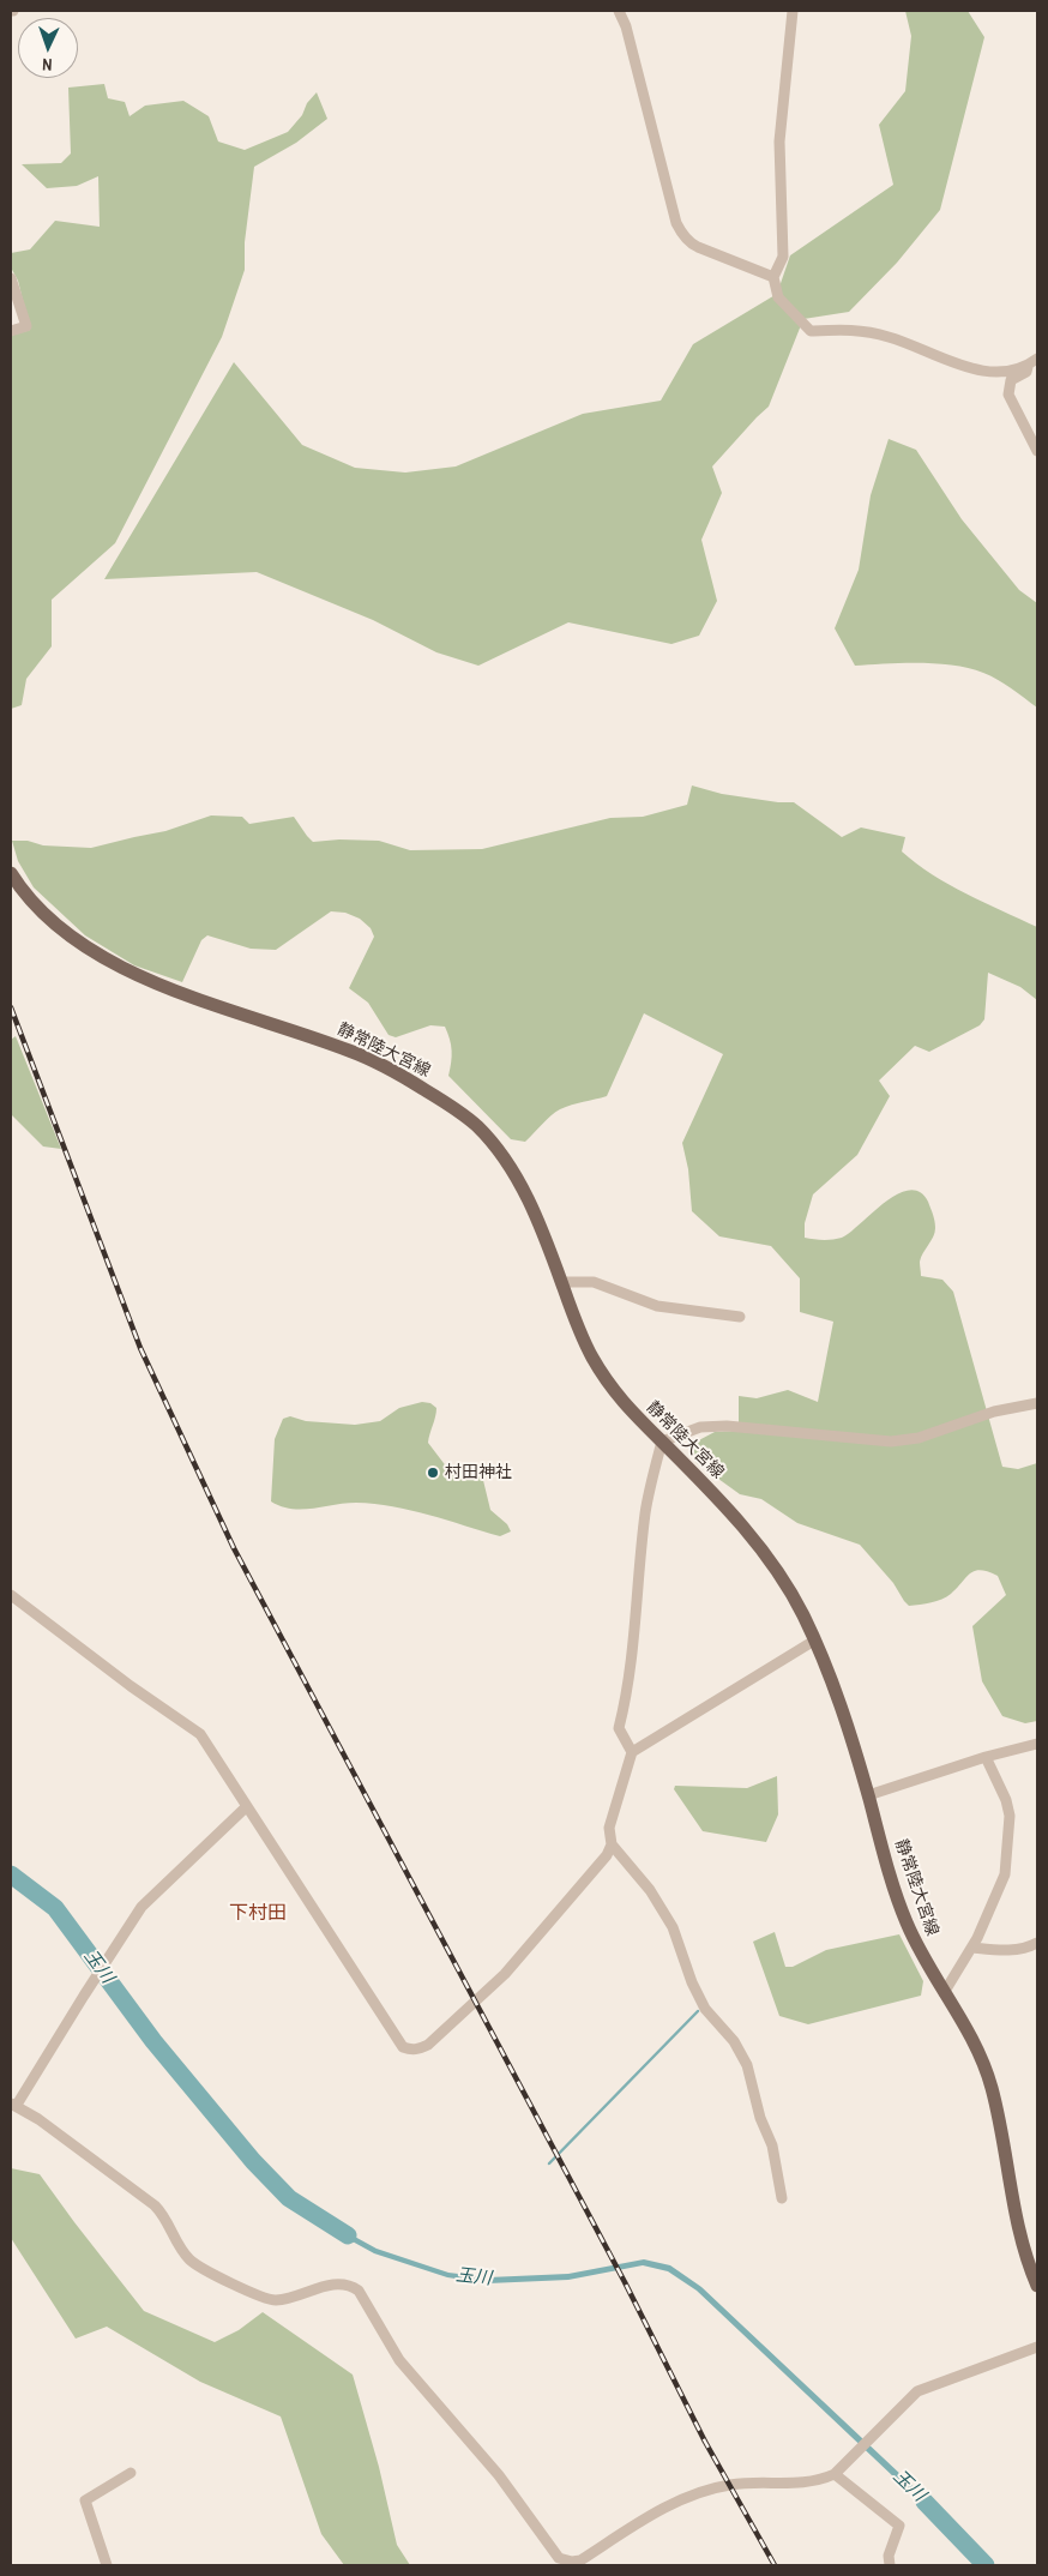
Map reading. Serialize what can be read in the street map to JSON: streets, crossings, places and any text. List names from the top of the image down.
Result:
{
  "streets": {
    "main road": ["静常陸大宮線"]
  },
  "districts": ["下村田"],
  "water": ["玉川"],
  "places": ["村田神社"],
  "north": "bottom"
}
